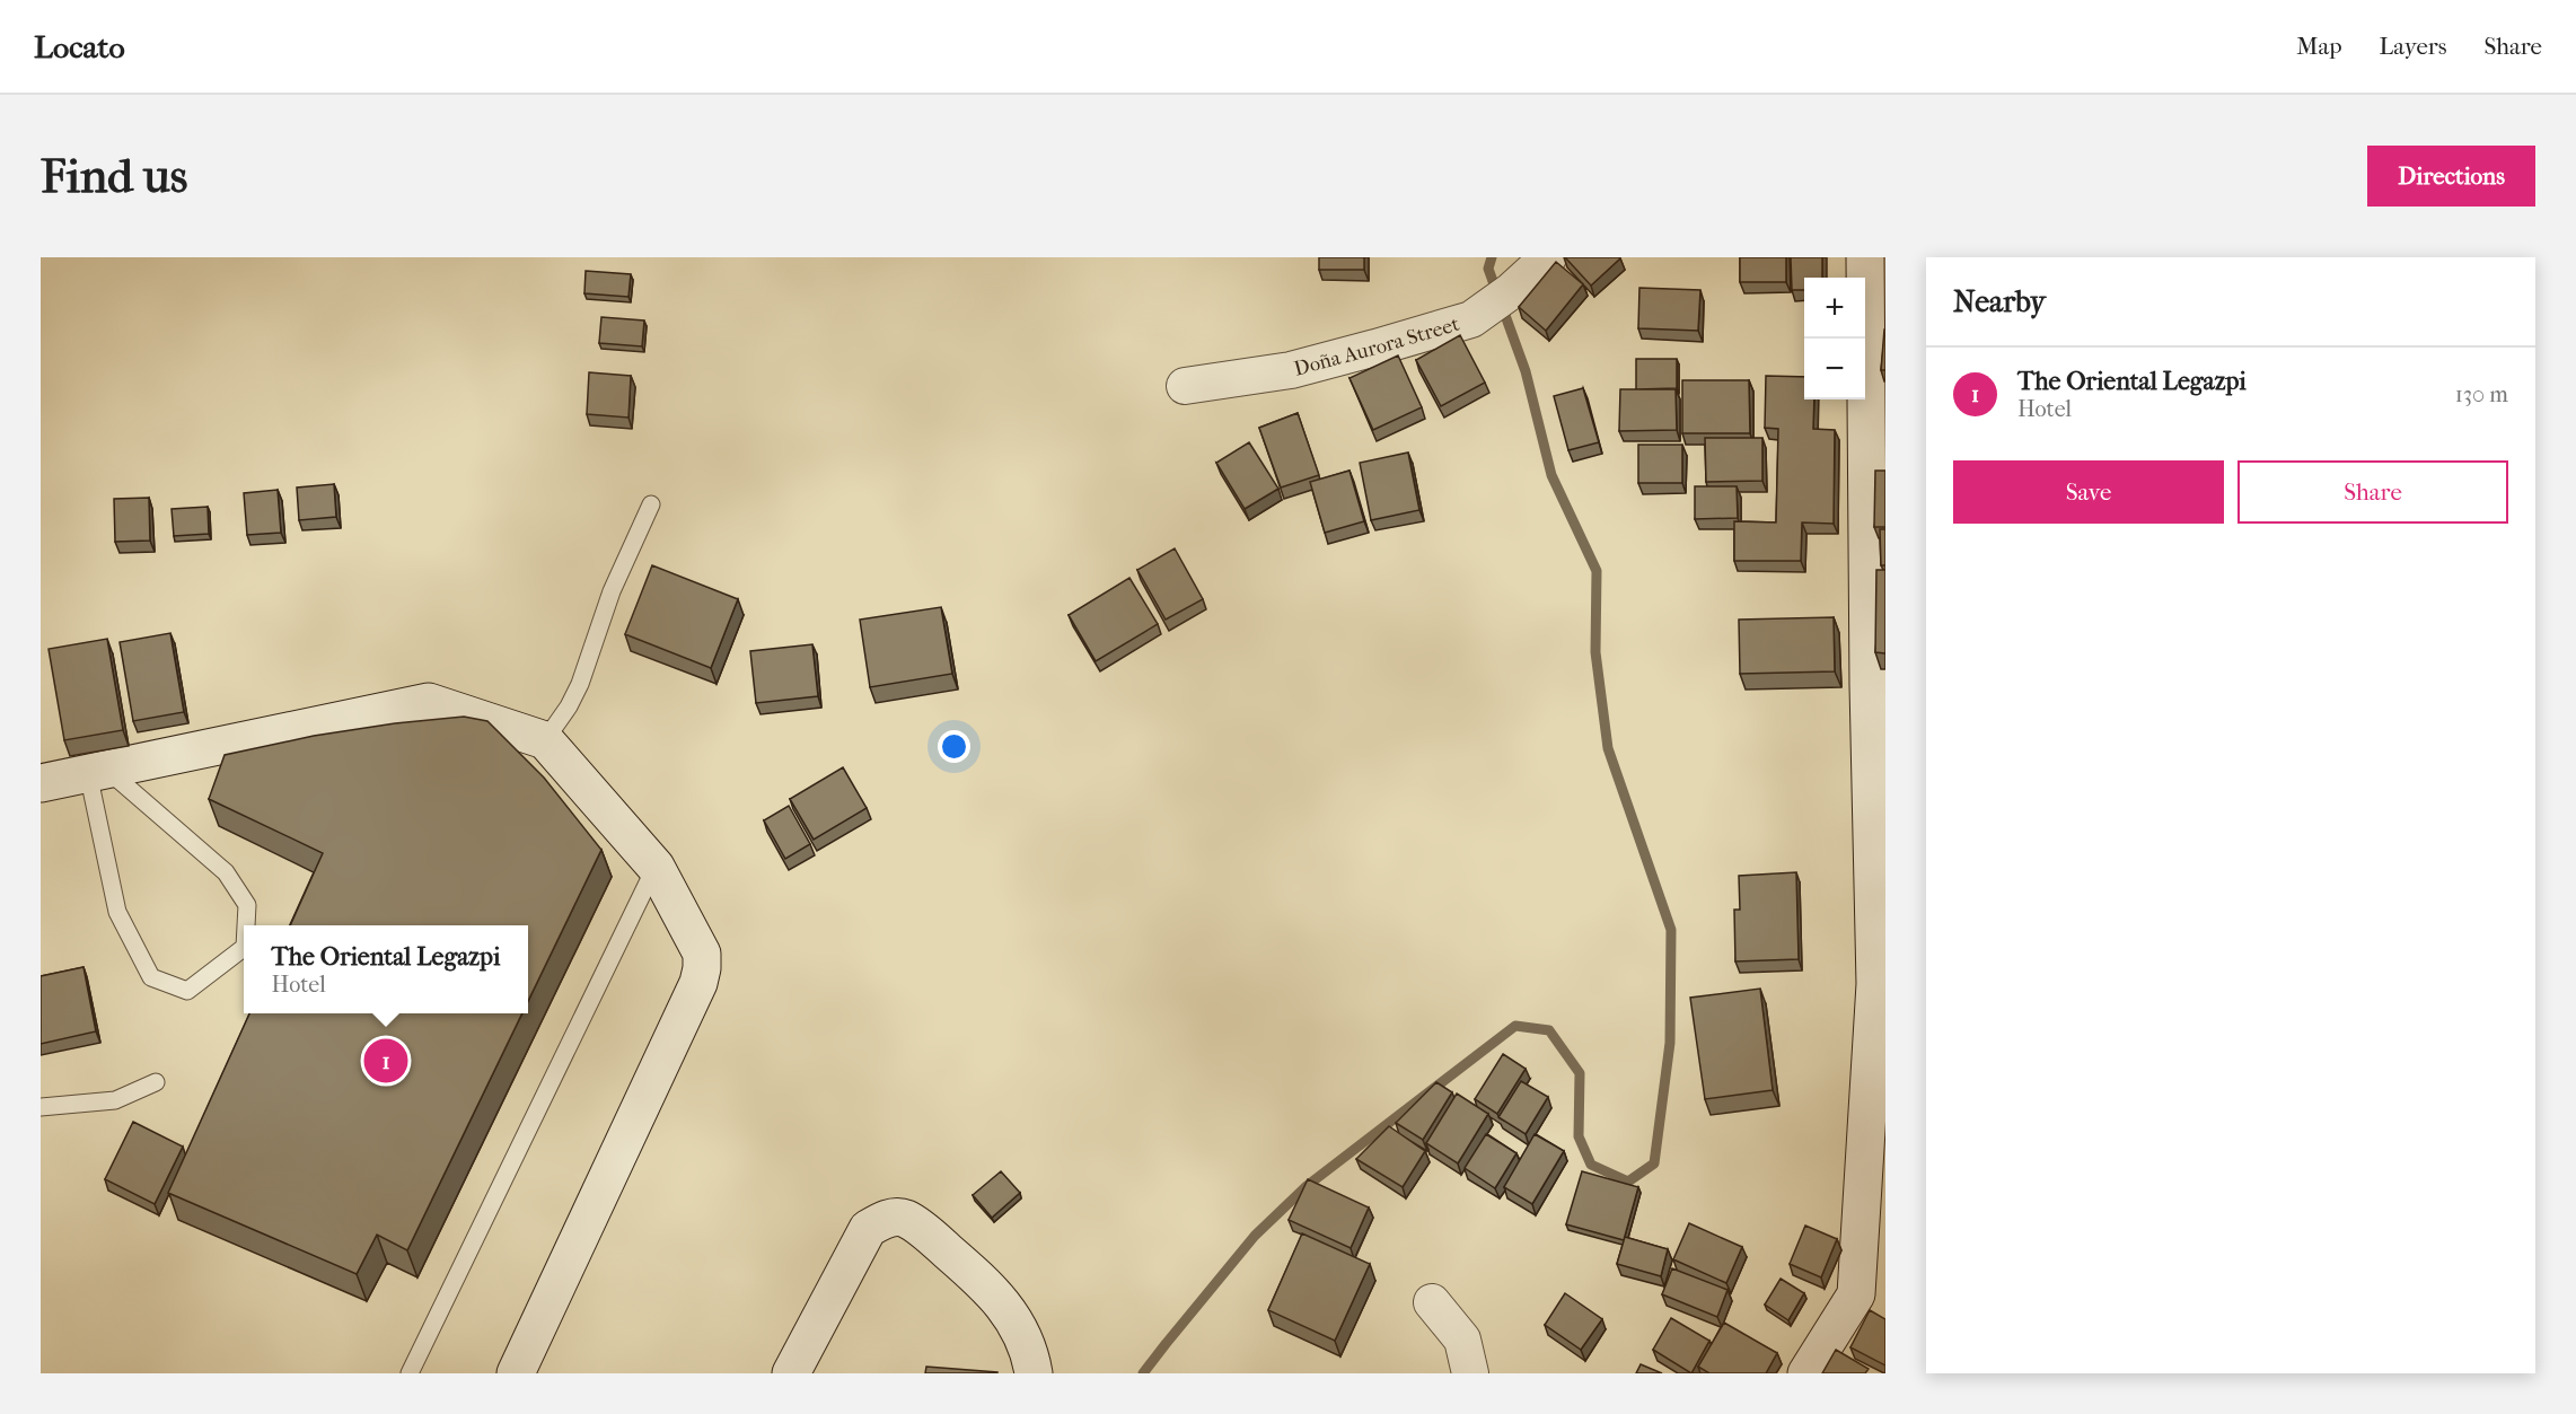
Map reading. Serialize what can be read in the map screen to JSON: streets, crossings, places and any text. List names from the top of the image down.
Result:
{
  "streets": {
    "street": ["Doña Aurora Street"]
  },
  "page": {
    "header": "Locato",
    "nav": ["Map", "Layers", "Share"],
    "buttons": [
      "Directions",
      ["Save", "Share"]
    ],
    "title": "Find us",
    "heading": "Nearby",
    "map_buttons": ["+", "−"],
    "list": [
      {
        "mark": "1",
        "name": "The Oriental Legazpi",
        "note": "Hotel",
        "value": "130 m"
      }
    ],
    "popup": ["The Oriental Legazpi", "Hotel"],
    "pins": "1"
  }
}
